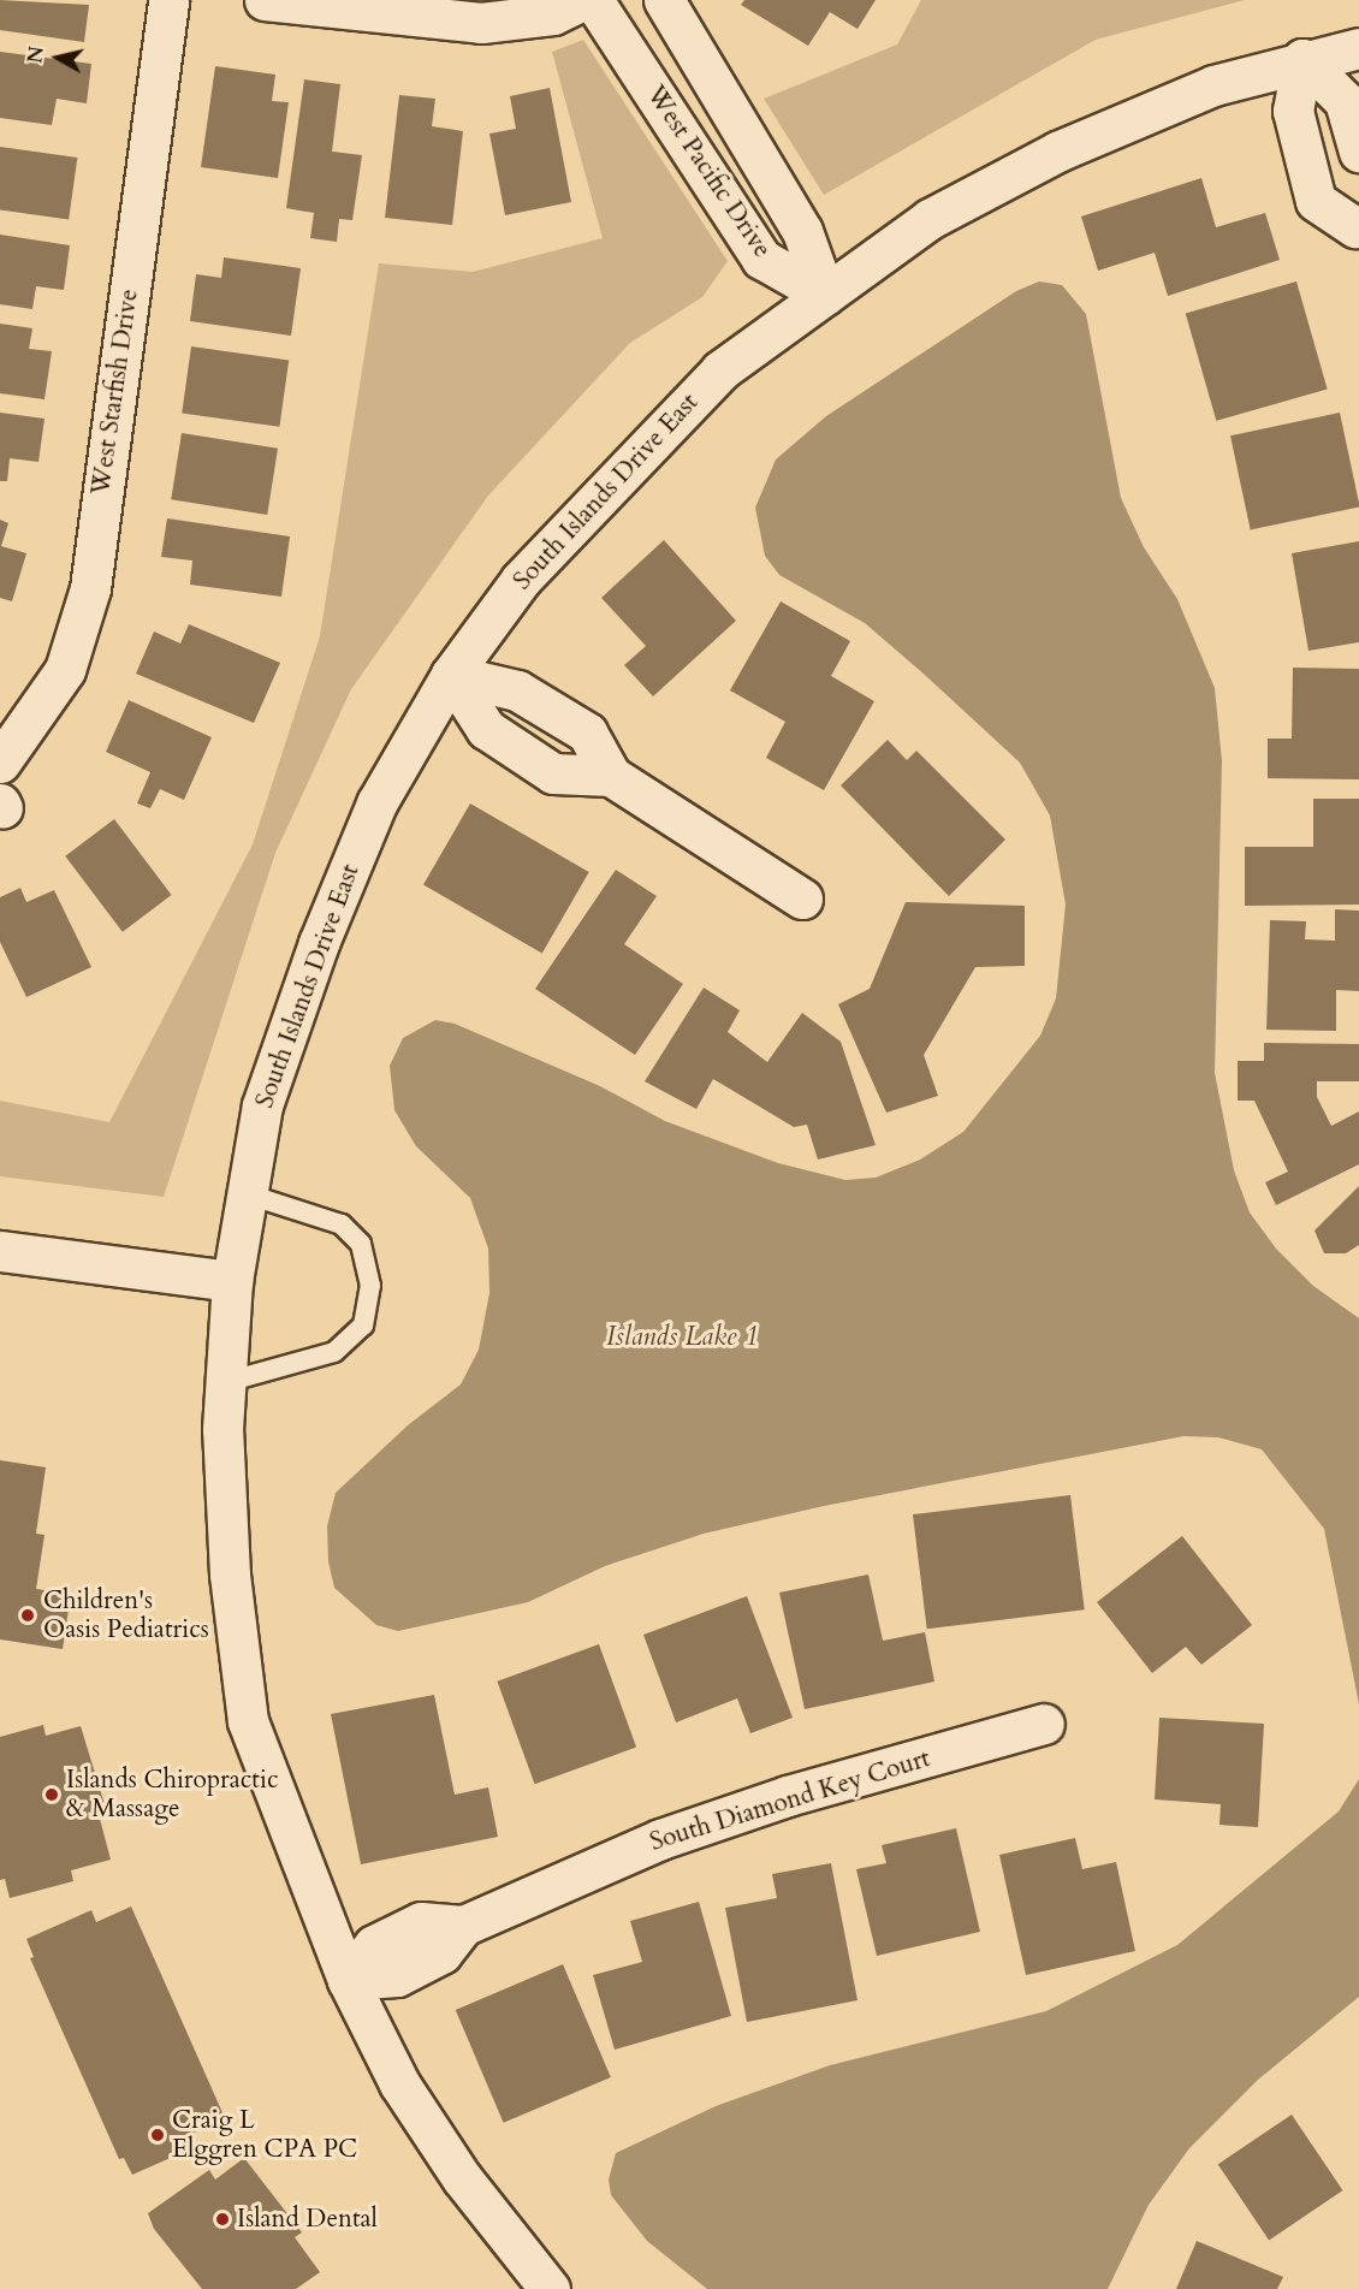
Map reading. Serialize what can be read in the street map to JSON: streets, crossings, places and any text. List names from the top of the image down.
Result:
{
  "streets": {
    "street": [
      "West Pacific Drive",
      "West Starfish Drive",
      "South Islands Drive East",
      "South Diamond Key Court"
    ]
  },
  "crossings": [
    ["West Pacific Drive", "South Islands Drive East"],
    ["South Islands Drive East", "South Diamond Key Court"]
  ],
  "water": ["Islands Lake 1"],
  "places": [
    "Children's Oasis Pediatrics",
    "Islands Chiropractic & Massage",
    "Craig L Elggren CPA PC",
    "Island Dental"
  ],
  "north": "left"
}
